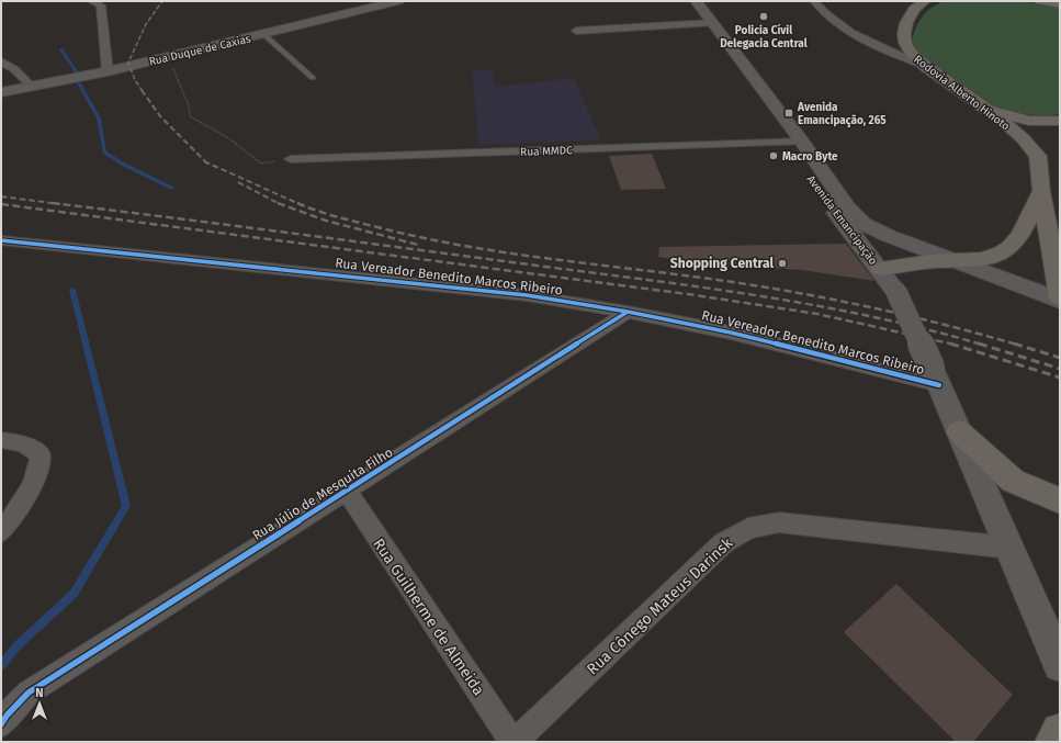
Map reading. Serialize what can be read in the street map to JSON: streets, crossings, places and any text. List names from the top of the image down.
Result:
{
  "streets": {
    "main road": ["Rua Duque de Caxias", "Rodovia Alberto Hinoto", "Avenida Emancipação"],
    "street": [
      "Rua MMDC",
      "Rua Vereador Benedito Marcos Ribeiro",
      "Rua Júlio de Mesquita Filho",
      "Rua Cônego Mateus Darinsk",
      "Rua Guilherme de Almeida"
    ]
  },
  "crossings": [
    ["Rua MMDC", "Avenida Emancipação"],
    ["Avenida Emancipação", "Rua Vereador Benedito Marcos Ribeiro"],
    ["Avenida Emancipação", "Rua Cônego Mateus Darinsk"],
    ["Rua Vereador Benedito Marcos Ribeiro", "Rua Júlio de Mesquita Filho"],
    ["Rua Júlio de Mesquita Filho", "Rua Guilherme de Almeida"],
    ["Rua Cônego Mateus Darinsk", "Rua Guilherme de Almeida"]
  ],
  "places": {
    "other": ["Policia Cívil Delegacia Central", "Macro Byte", "Shopping Central"],
    "transit": ["Avenida Emancipação, 265"]
  },
  "north": "top"
}
